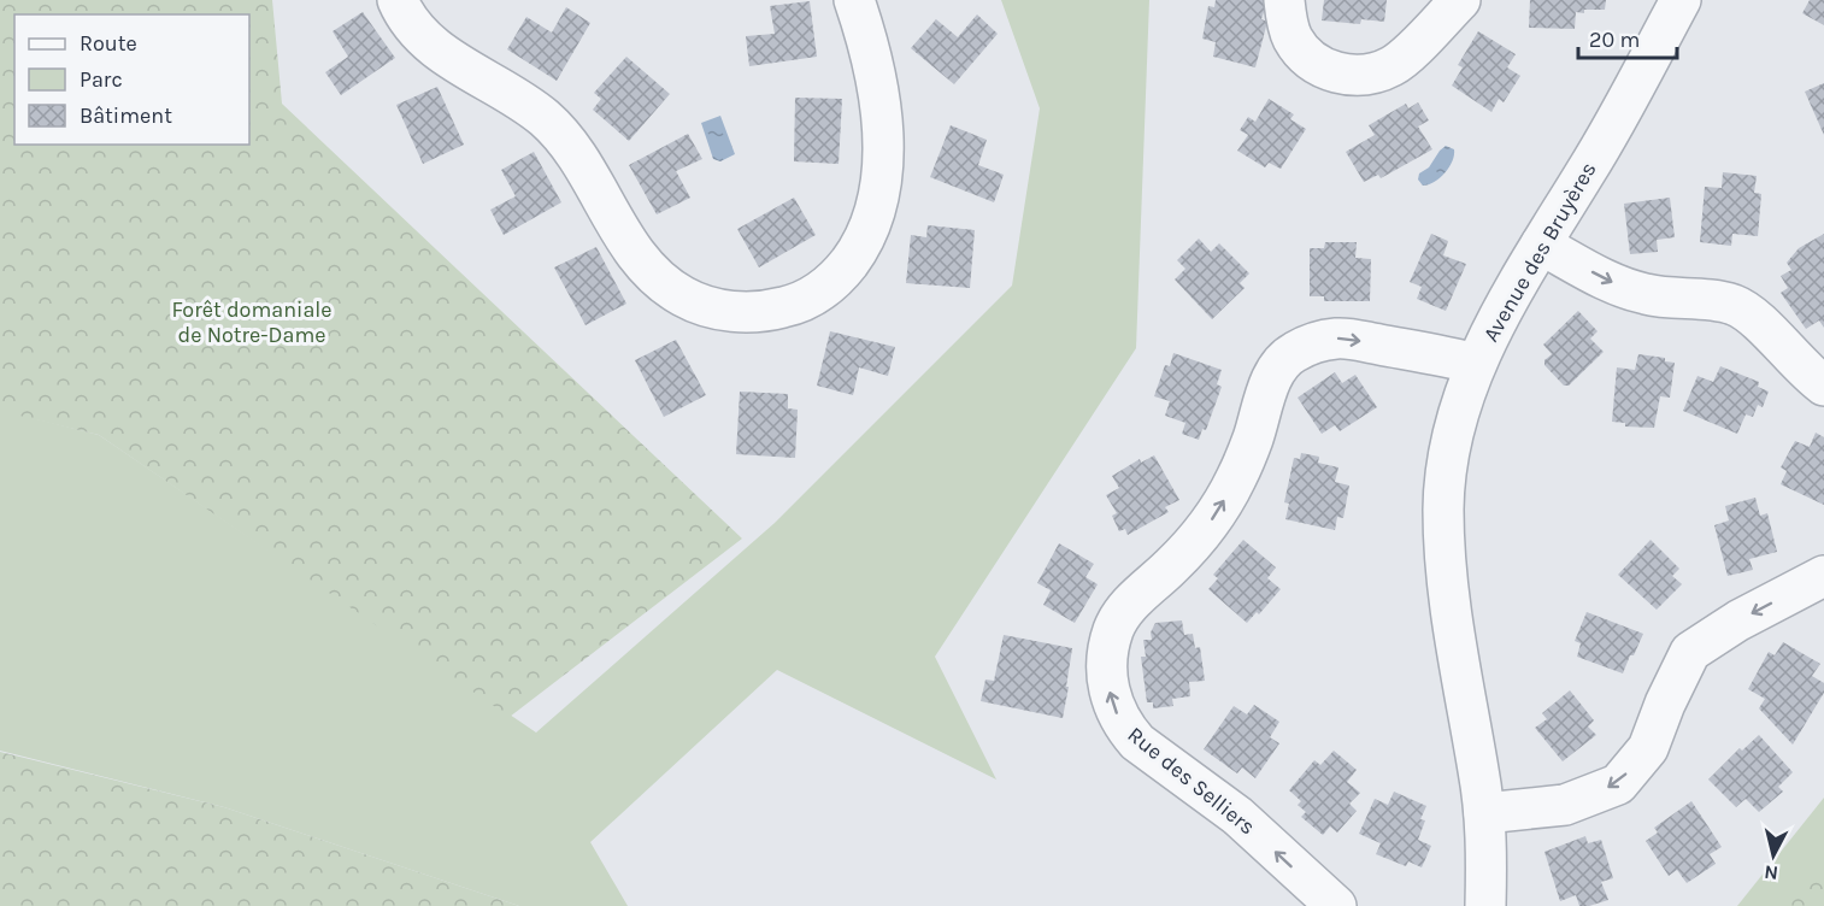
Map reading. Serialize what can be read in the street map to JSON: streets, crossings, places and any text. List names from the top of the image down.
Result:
{
  "streets": {
    "street": ["Avenue des Bruyères", "Rue des Selliers"]
  },
  "crossings": [
    ["Avenue des Bruyères", "Rue des Selliers"]
  ],
  "parks": ["Forêt domaniale de Notre-Dame"],
  "legend": ["Route", "Parc", "Bâtiment"],
  "scale_bar": "20 m",
  "north": "bottom"
}
